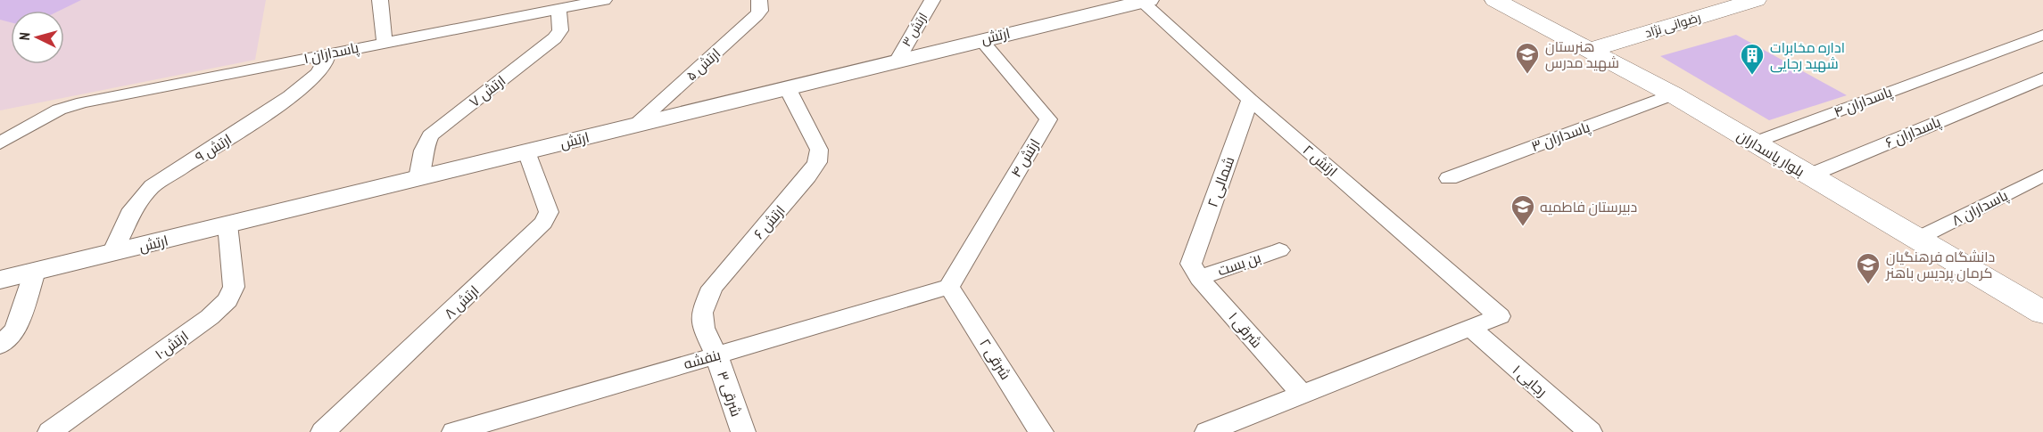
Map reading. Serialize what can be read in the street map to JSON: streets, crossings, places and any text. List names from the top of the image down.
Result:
{
  "streets": {
    "main road": ["رضوانی نژاد", "بلوار پاسداران"],
    "street": [
      "ارتش ۳",
      "ارتش",
      "پاسداران ۱",
      "ارتش ۵",
      "ارتش ۷",
      "پاسداران ۴",
      "پاسداران ۶",
      "پاسداران ۳",
      "ارتش ۹",
      "ارتش ۴",
      "ارتش ۲",
      "شمالی ۲",
      "پاسداران ۸",
      "ارتش ۶",
      "بن بست",
      "ارتش ۸",
      "شرقی ۱",
      "ارتش۱۰",
      "بنفشه",
      "شرقی ۲",
      "رجایی ۱",
      "شرقی ۳"
    ]
  },
  "crossings": [
    ["رضوانی نژاد", "بلوار پاسداران"],
    ["ارتش ۳", "ارتش"],
    ["ارتش", "ارتش ۵"],
    ["ارتش", "ارتش ۷"],
    ["ارتش", "ارتش ۹"],
    ["ارتش", "ارتش ۴"],
    ["ارتش", "ارتش ۲"],
    ["ارتش", "ارتش ۶"],
    ["ارتش", "ارتش ۸"],
    ["ارتش", "ارتش۱۰"],
    ["پاسداران ۱", "ارتش ۷"],
    ["پاسداران ۱", "ارتش ۹"],
    ["پاسداران ۴", "بلوار پاسداران"],
    ["پاسداران ۶", "بلوار پاسداران"],
    ["پاسداران ۳", "بلوار پاسداران"],
    ["بلوار پاسداران", "پاسداران ۸"],
    ["ارتش ۴", "بنفشه"],
    ["ارتش ۴", "شرقی ۲"],
    ["ارتش ۲", "شمالی ۲"],
    ["ارتش ۲", "رجایی ۱"],
    ["شمالی ۲", "بن بست"],
    ["شمالی ۲", "شرقی ۱"],
    ["ارتش ۶", "بنفشه"],
    ["ارتش ۶", "شرقی ۳"],
    ["بن بست", "شرقی ۱"],
    ["بنفشه", "شرقی ۲"],
    ["بنفشه", "شرقی ۳"]
  ],
  "places": {
    "school or university": ["هنرستان شهید مدرس", "دبیرستان فاطمیه", "دانشگاه فرهنگیان کرمان پردیس باهنر"],
    "building": ["اداره مخابرات شهید رجایی"]
  },
  "north": "left"
}
